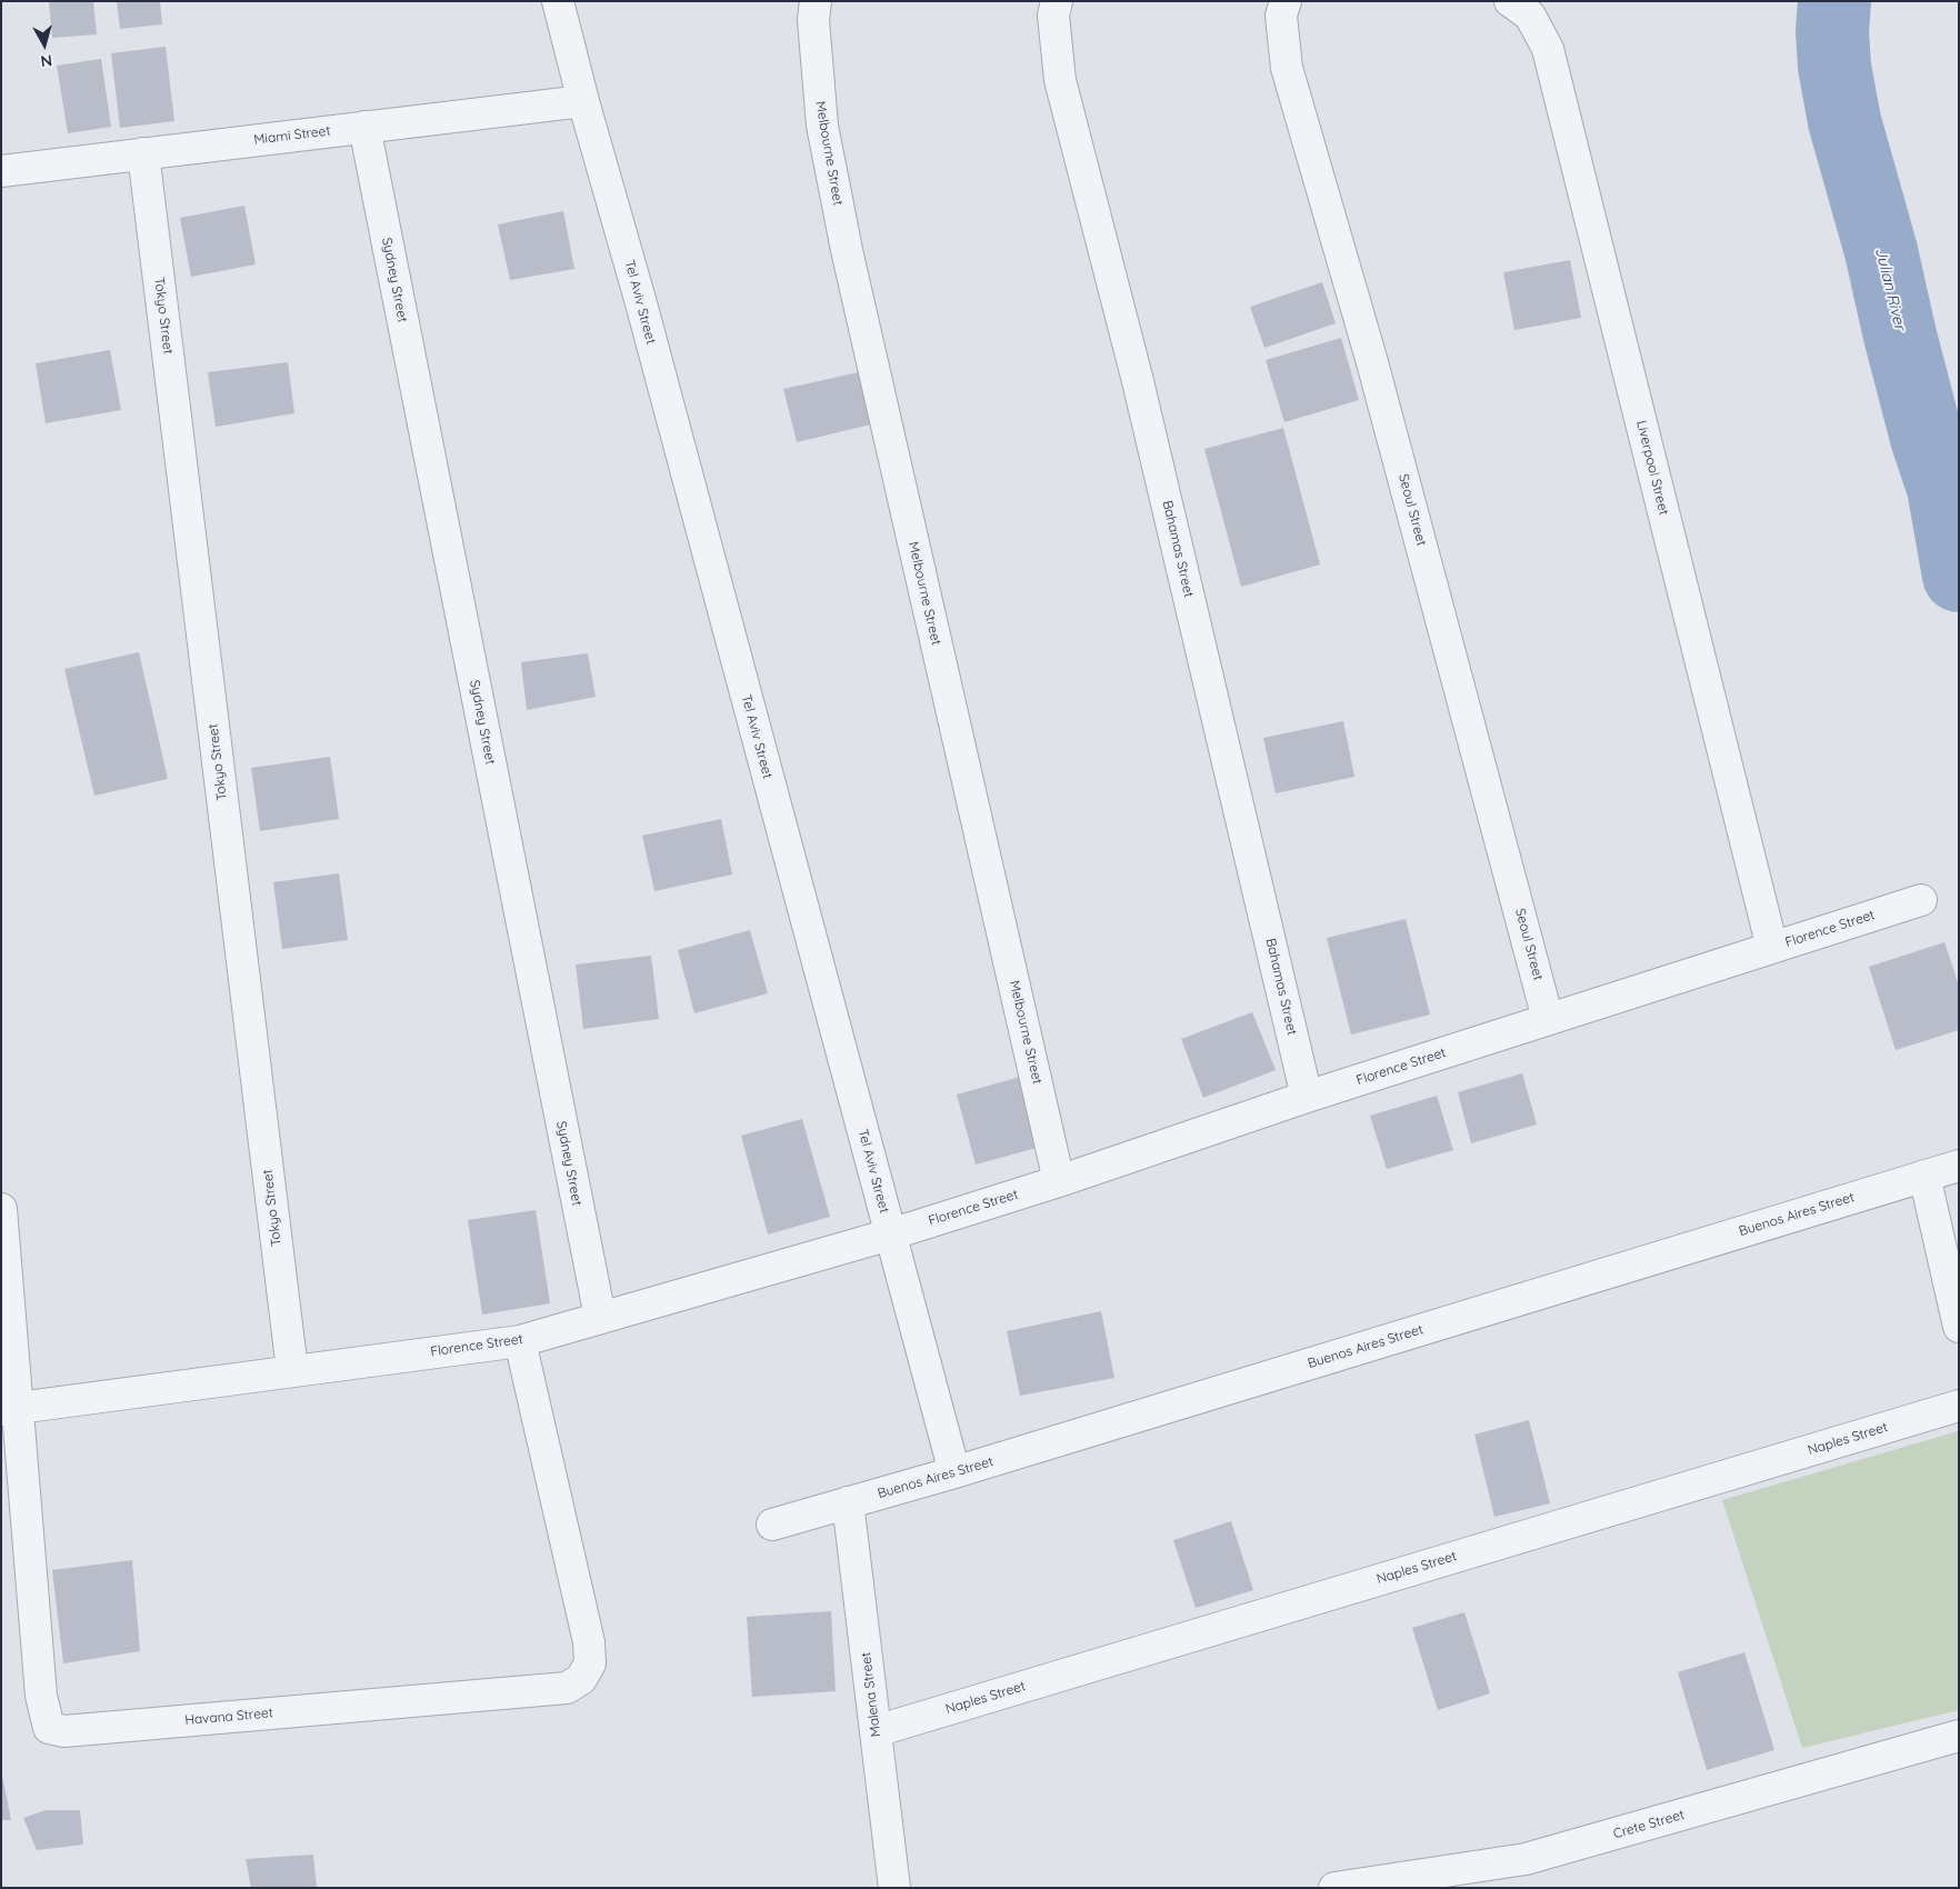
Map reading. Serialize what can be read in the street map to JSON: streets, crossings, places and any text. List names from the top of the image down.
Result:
{
  "streets": {
    "street": [
      "Miami Street",
      "Melbourne Street",
      "Sydney Street",
      "Tel Aviv Street",
      "Tokyo Street",
      "Liverpool Street",
      "Seoul Street",
      "Bahamas Street",
      "Florence Street",
      "Buenos Aires Street",
      "Naples Street",
      "Malena Street",
      "Havana Street",
      "Crete Street"
    ]
  },
  "crossings": [
    ["Miami Street", "Sydney Street"],
    ["Miami Street", "Tel Aviv Street"],
    ["Miami Street", "Tokyo Street"],
    ["Melbourne Street", "Florence Street"],
    ["Sydney Street", "Florence Street"],
    ["Tel Aviv Street", "Florence Street"],
    ["Tel Aviv Street", "Buenos Aires Street"],
    ["Tokyo Street", "Florence Street"],
    ["Liverpool Street", "Florence Street"],
    ["Seoul Street", "Florence Street"],
    ["Bahamas Street", "Florence Street"],
    ["Florence Street", "Havana Street"],
    ["Buenos Aires Street", "Malena Street"],
    ["Naples Street", "Malena Street"]
  ],
  "water": ["Julian River"],
  "north": "bottom"
}
